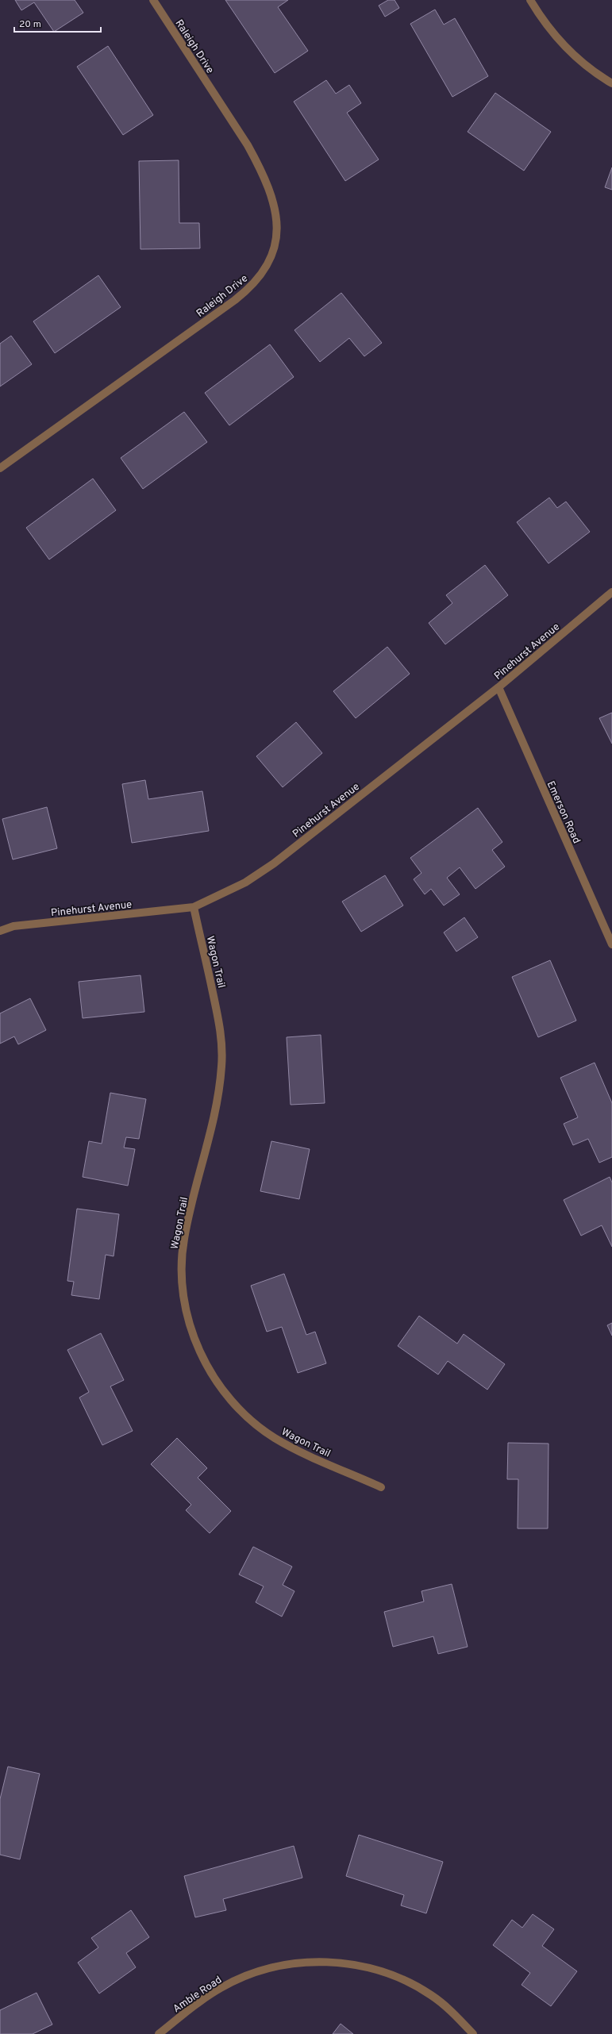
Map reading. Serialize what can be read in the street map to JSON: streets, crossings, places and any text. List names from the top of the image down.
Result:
{
  "streets": {
    "street": [
      "Raleigh Drive",
      "Pinehurst Avenue",
      "Emerson Road",
      "Wagon Trail",
      "Amble Road"
    ]
  },
  "crossings": [
    ["Pinehurst Avenue", "Emerson Road"],
    ["Pinehurst Avenue", "Wagon Trail"]
  ],
  "scale_bar": "20 m"
}
